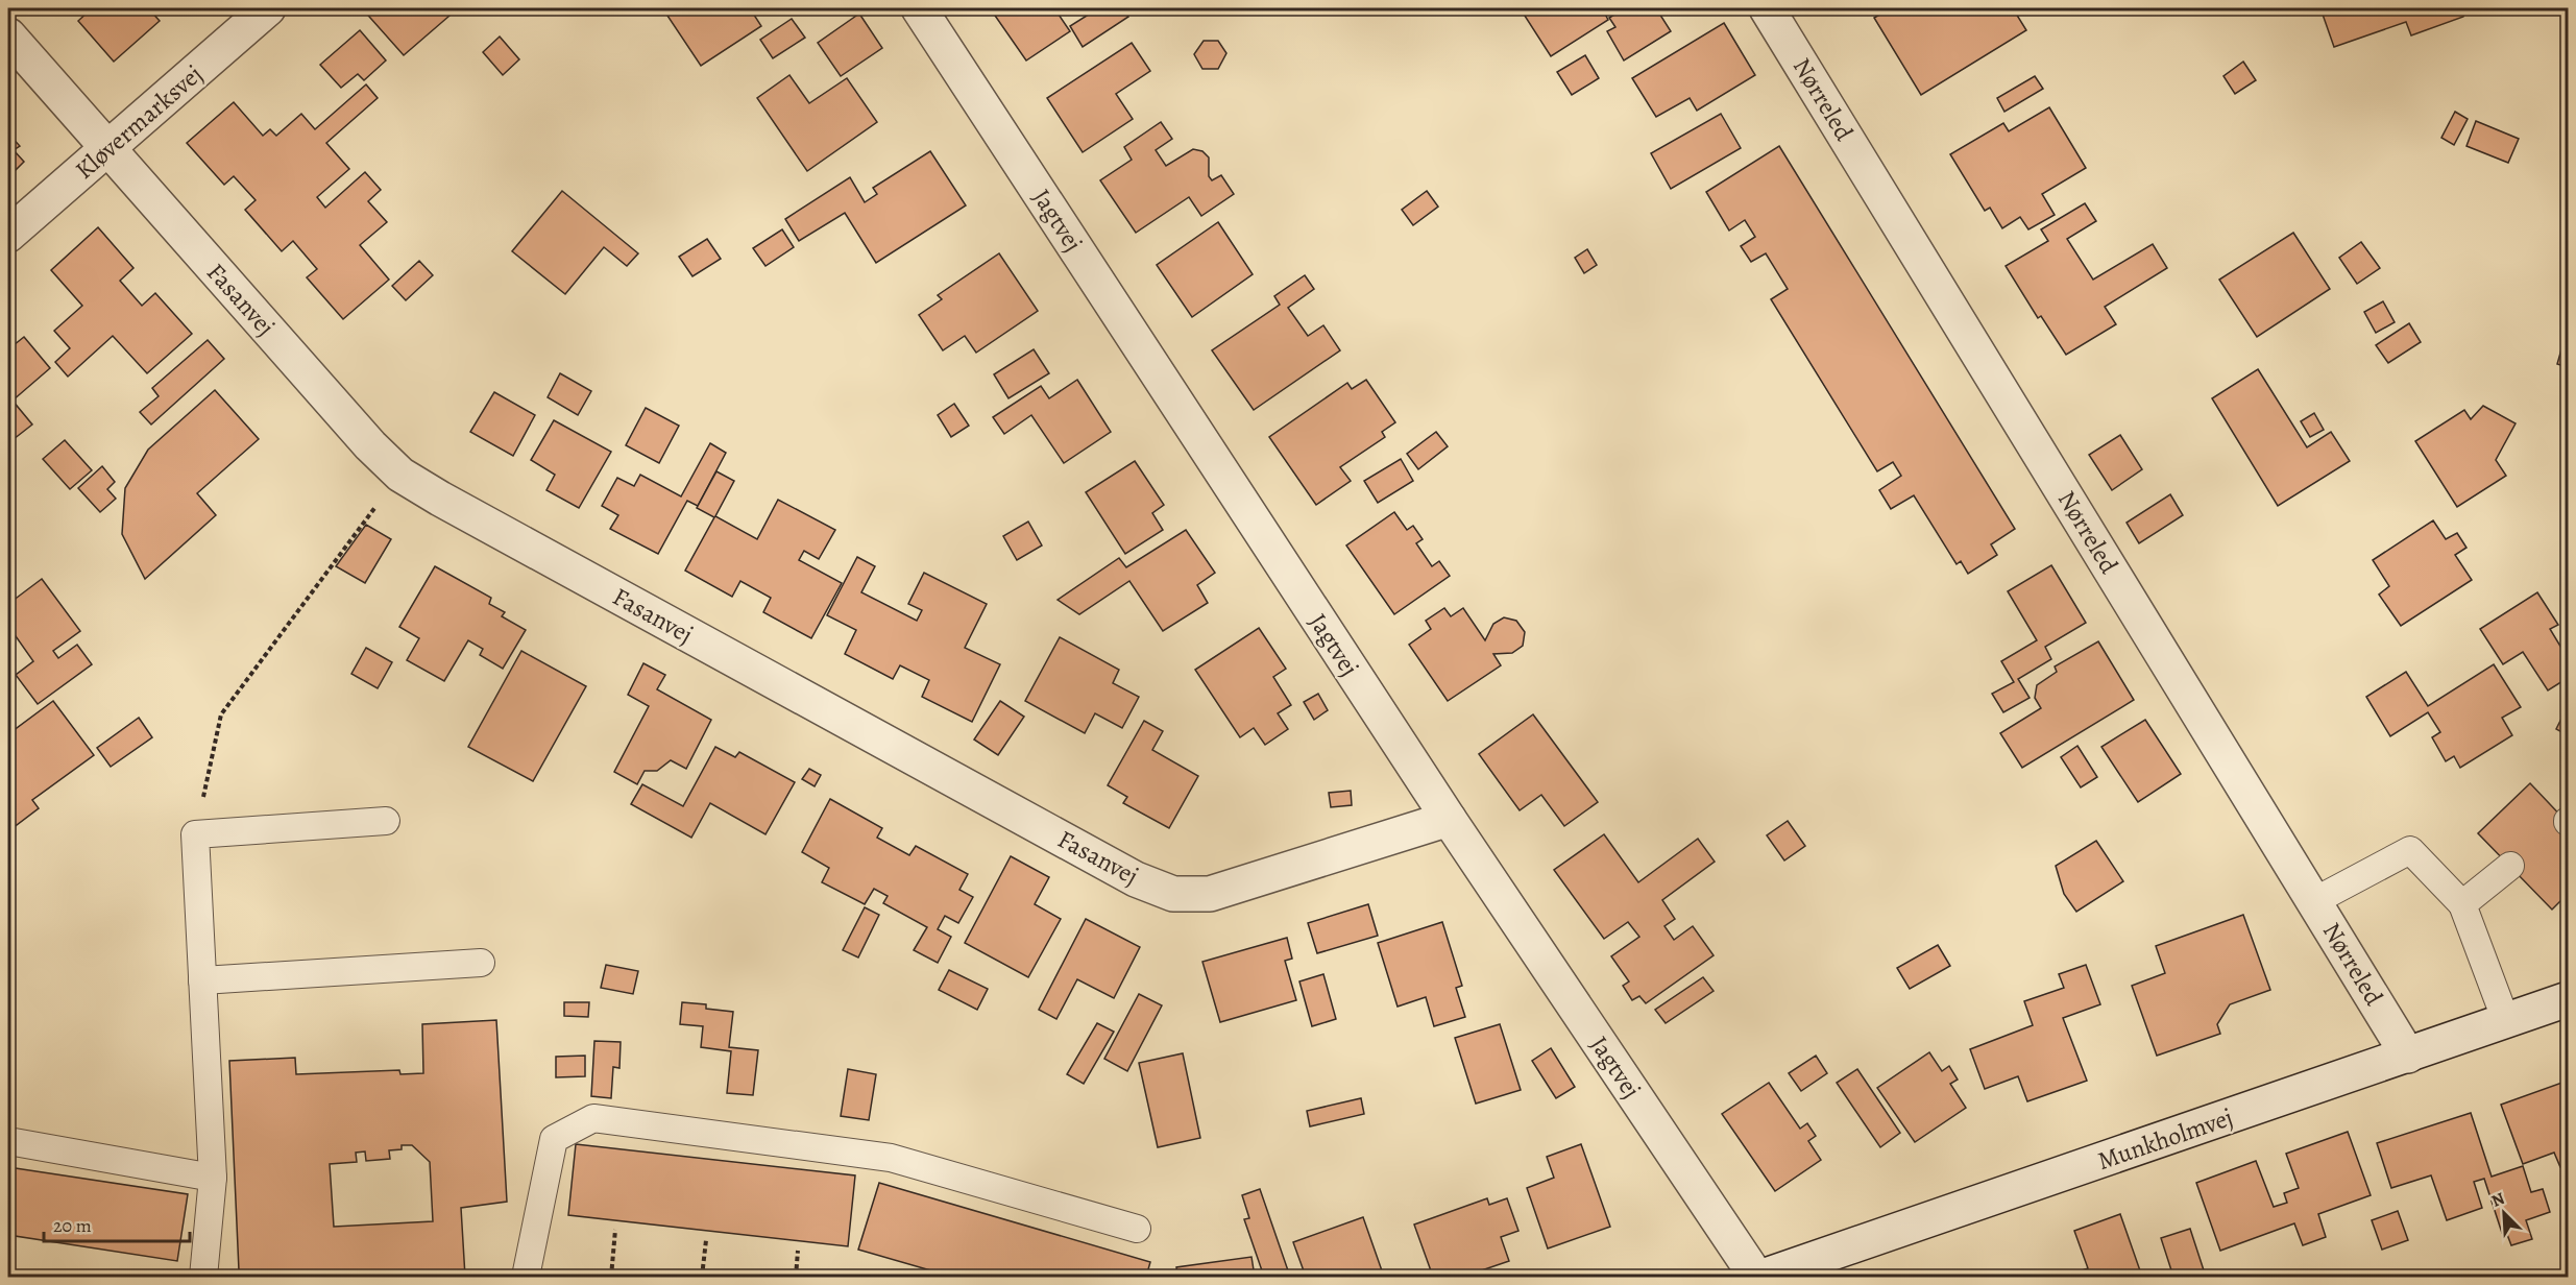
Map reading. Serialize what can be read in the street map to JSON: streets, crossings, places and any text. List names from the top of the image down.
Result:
{
  "streets": {
    "street": [
      "Nørreled",
      "Kløvermarksvej",
      "Jagtvej",
      "Fasanvej",
      "Munkholmvej"
    ]
  },
  "crossings": [
    ["Nørreled", "Munkholmvej"],
    ["Kløvermarksvej", "Fasanvej"],
    ["Jagtvej", "Fasanvej"]
  ],
  "scale_bar": "20 m",
  "north": "top left"
}
